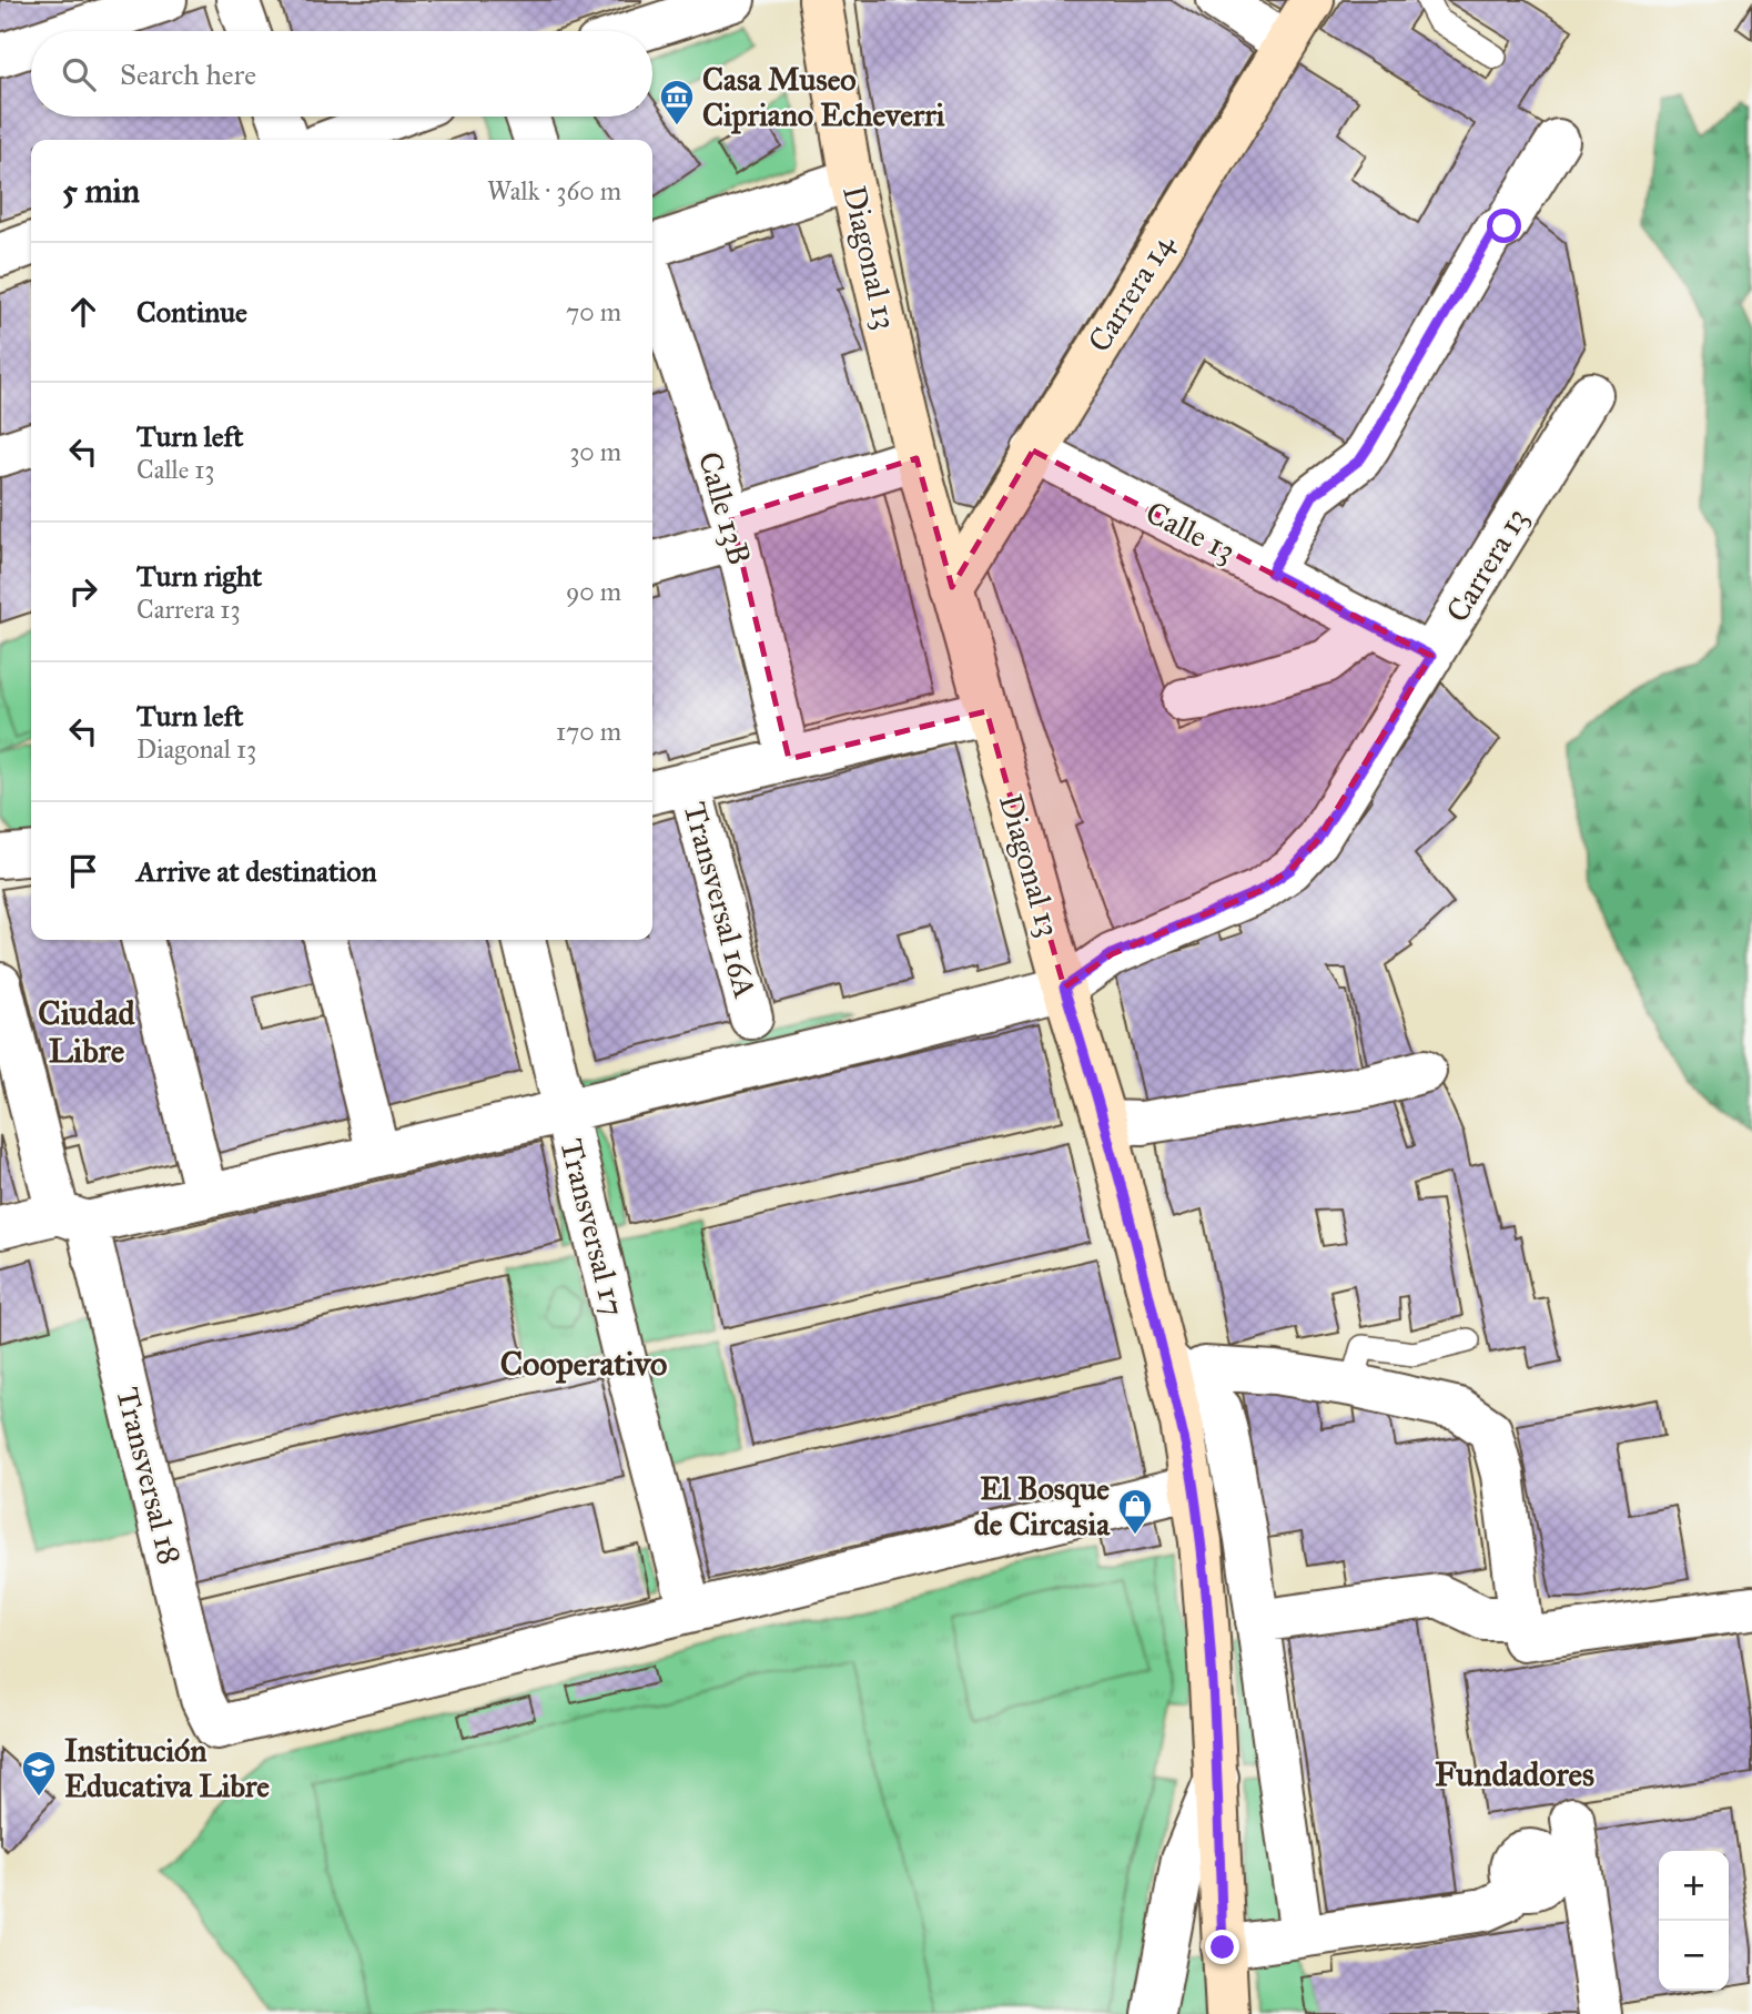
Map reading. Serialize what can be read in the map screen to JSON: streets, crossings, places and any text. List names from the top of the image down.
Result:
{
  "streets": {
    "main road": ["Diagonal 13", "Carrera 14"],
    "street": [
      "Calle 13B",
      "Calle 13",
      "Carrera 13",
      "Transversal 16A",
      "Transversal 17",
      "Transversal 18"
    ]
  },
  "crossings": [
    ["Diagonal 13", "Carrera 14"],
    ["Diagonal 13", "Carrera 13"],
    ["Carrera 14", "Calle 13"],
    ["Calle 13", "Carrera 13"],
    ["Transversal 17", "Transversal 18"]
  ],
  "districts": ["Ciudad Libre", "Cooperativo", "Fundadores"],
  "places": {
    "museum": ["Casa Museo Cipriano Echeverri"],
    "shop": ["El Bosque de Circasia"],
    "school or university": ["Institución Educativa Libre"]
  },
  "page": {
    "search": "Search here",
    "heading": ["5 min", "Walk · 360 m"],
    "list": [
      ["Continue", "70 m"],
      ["Turn left", "Calle 13", "30 m"],
      ["Turn right", "Carrera 13", "90 m"],
      ["Turn left", "Diagonal 13", "170 m"],
      "Arrive at destination"
    ],
    "map_buttons": ["+", "−"]
  }
}
